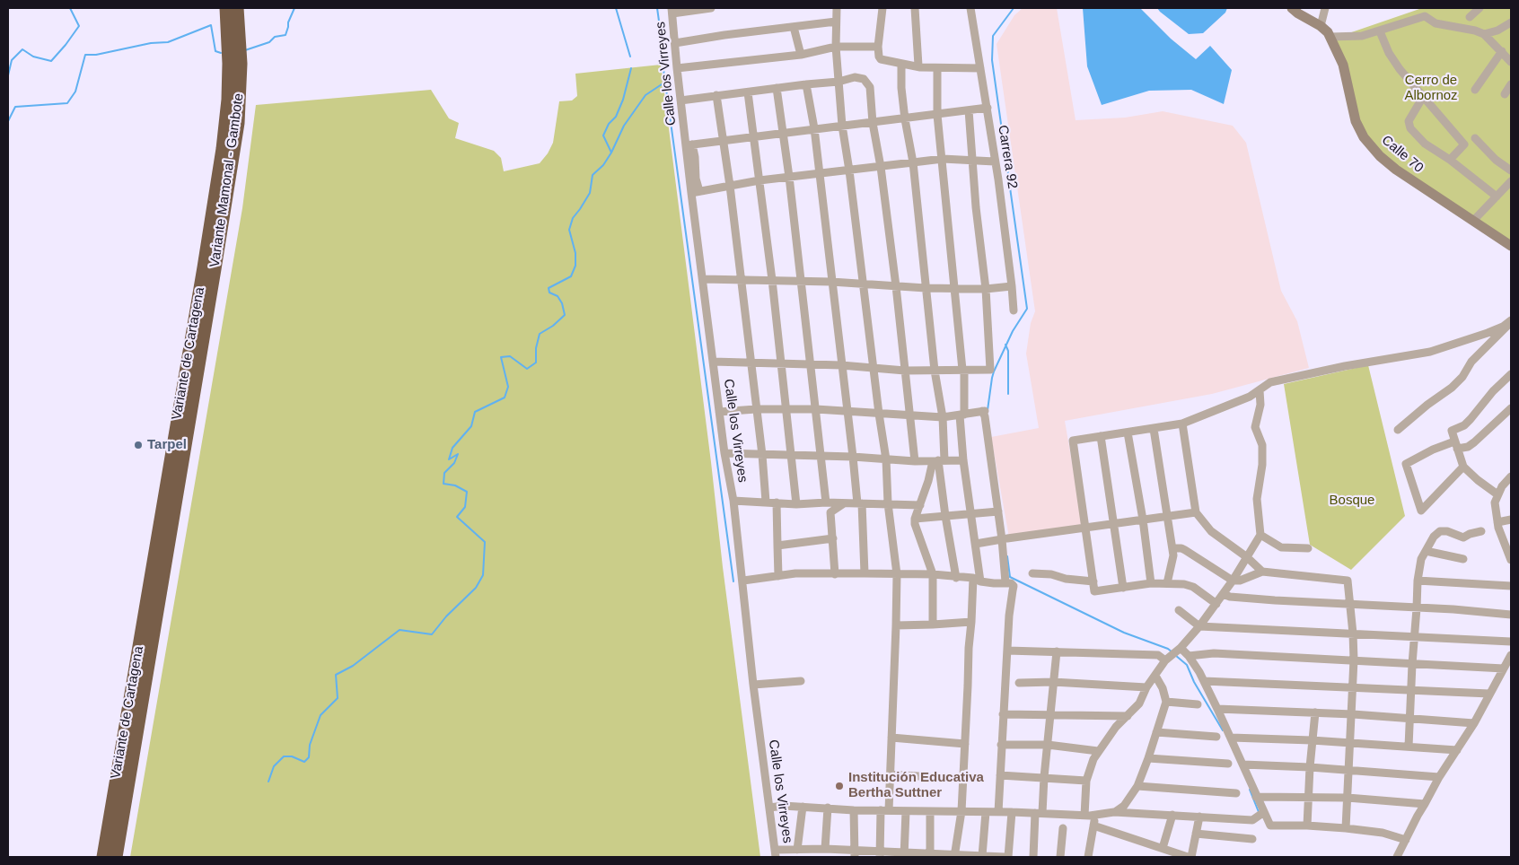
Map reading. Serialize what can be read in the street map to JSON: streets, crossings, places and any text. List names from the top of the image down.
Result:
{
  "streets": {
    "highway": ["Variante Mamonal - Gambote", "Variante de Cartagena"],
    "street": ["Calle los Virreyes", "Calle 70", "Carrera 92"]
  },
  "parks": ["Cerro de Albornoz", "Bosque"],
  "places": ["Tarpel", "Institución Educativa Bertha Suttner"]
}
